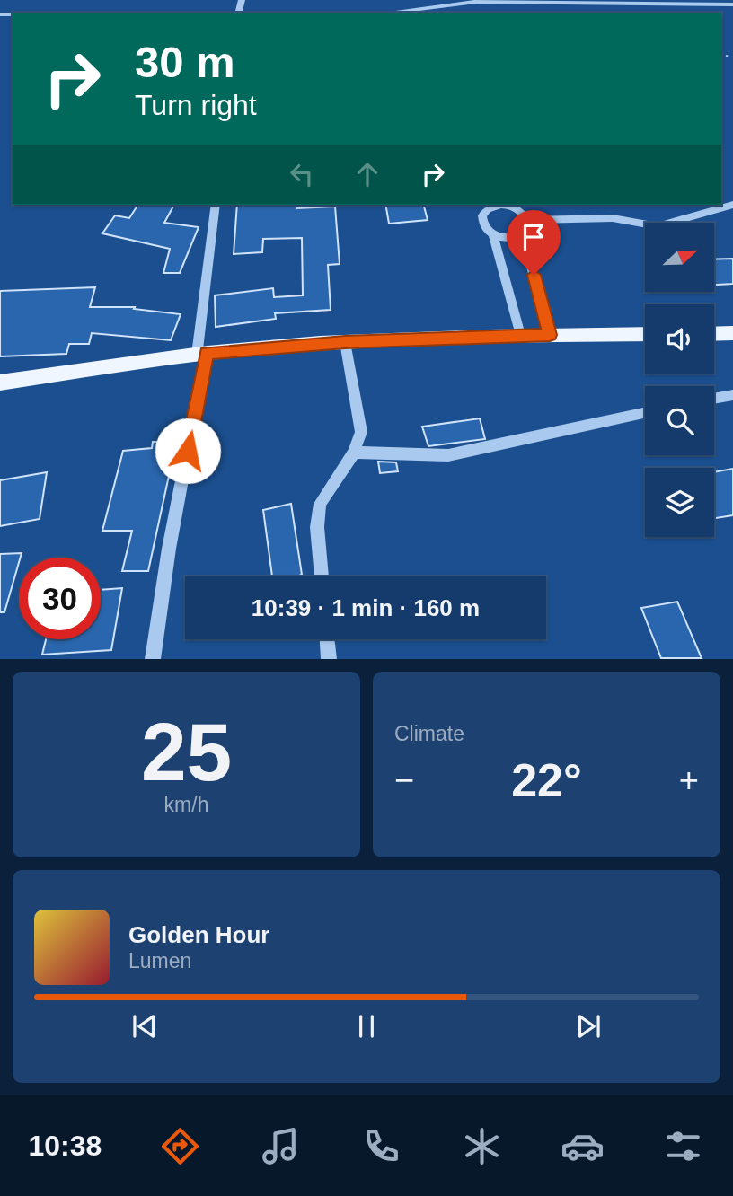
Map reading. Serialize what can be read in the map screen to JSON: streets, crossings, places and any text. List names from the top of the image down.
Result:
{
  "north": "top right",
  "page": {
    "turn": ["30 m", "Turn right"],
    "limit": "30",
    "trip": "10:39 · 1 min · 160 m",
    "tile": [
      ["25", "km/h"],
      "Climate"
    ],
    "heat": ["−", "22°", "+"],
    "song": ["Golden Hour", "Lumen"],
    "tabs": "10:38"
  }
}
